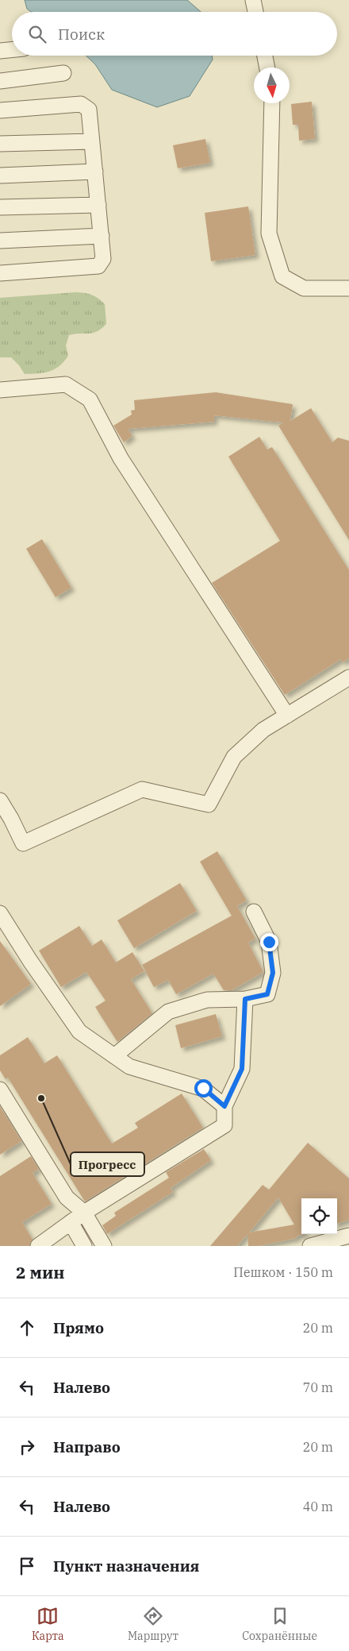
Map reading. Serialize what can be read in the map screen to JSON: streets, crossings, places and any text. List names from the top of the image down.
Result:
{
  "places": ["Прогресс"],
  "north": "bottom",
  "page": {
    "search": "Поиск",
    "heading": ["2 мин", "Пешком · 150 m"],
    "list": [
      ["Прямо", "20 m"],
      ["Налево", "70 m"],
      ["Направо", "20 m"],
      ["Налево", "40 m"],
      "Пункт назначения"
    ],
    "nav": ["Карта", "Маршрут", "Сохранённые"]
  }
}
